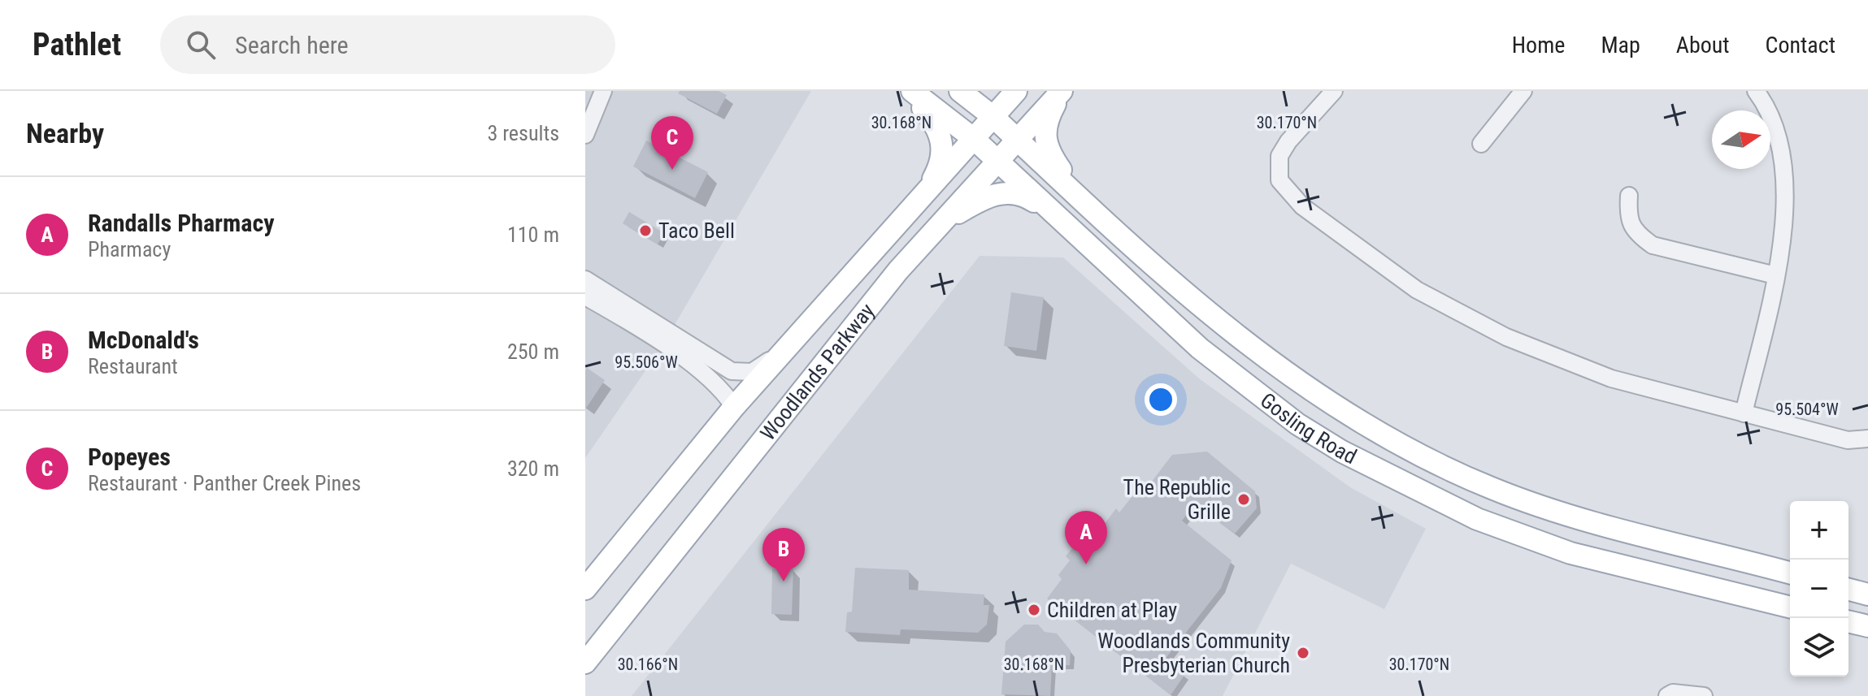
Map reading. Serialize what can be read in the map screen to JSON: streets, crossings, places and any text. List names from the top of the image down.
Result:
{
  "streets": {
    "main road": ["Woodlands Parkway", "Gosling Road"]
  },
  "crossings": [
    ["Woodlands Parkway", "Gosling Road"]
  ],
  "places": [
    "Taco Bell",
    "The Republic Grille",
    "Children at Play",
    "Woodlands Community Presbyterian Church"
  ],
  "north": "right",
  "page": {
    "header": "Pathlet",
    "search": "Search here",
    "nav": [
      "Home",
      "Map",
      "About",
      "Contact"
    ],
    "heading": ["Nearby", "3 results"],
    "pins": ["C", "A", "B"],
    "list": [
      {
        "mark": "A",
        "name": "Randalls Pharmacy",
        "note": "Pharmacy",
        "value": "110 m"
      },
      {
        "mark": "B",
        "name": "McDonald's",
        "note": "Restaurant",
        "value": "250 m"
      },
      {
        "mark": "C",
        "name": "Popeyes",
        "note": "Restaurant · Panther Creek Pines",
        "value": "320 m"
      }
    ],
    "map_buttons": ["+", "−"]
  },
  "coordinates": [
    "30.168°N",
    "30.170°N",
    "95.506°W",
    "95.504°W",
    "30.166°N"
  ]
}
